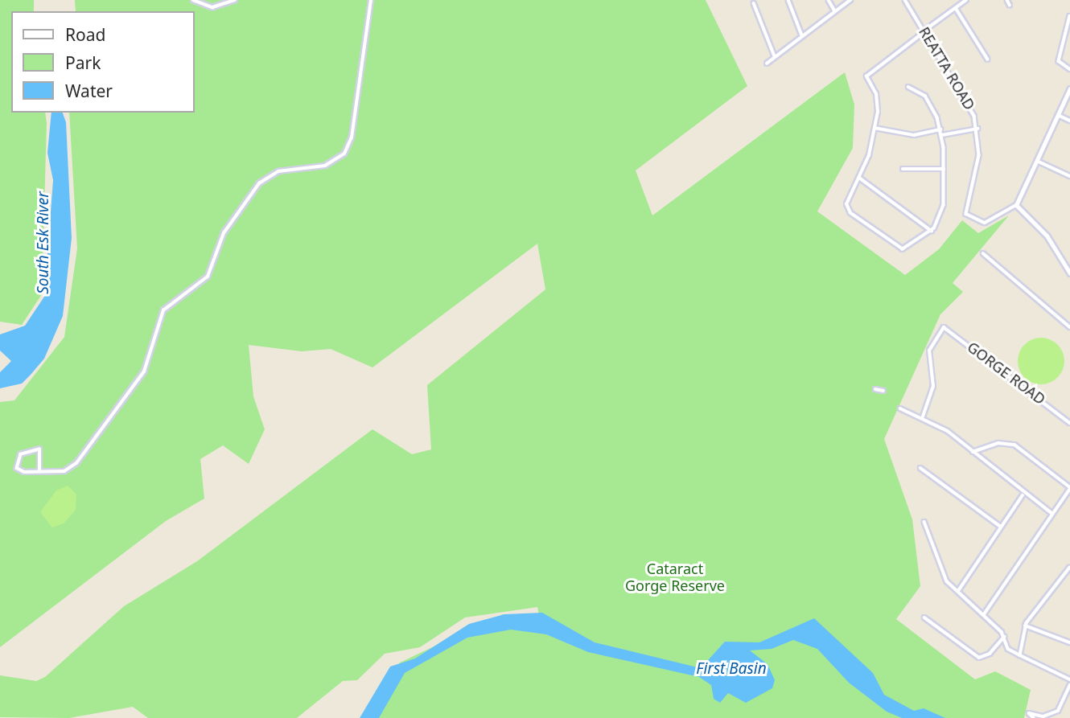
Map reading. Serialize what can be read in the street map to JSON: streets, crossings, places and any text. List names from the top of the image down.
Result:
{
  "streets": {
    "street": ["REATTA ROAD", "GORGE ROAD"]
  },
  "water": ["South Esk River", "First Basin"],
  "parks": ["Cataract Gorge Reserve"],
  "legend": ["Road", "Park", "Water"]
}
